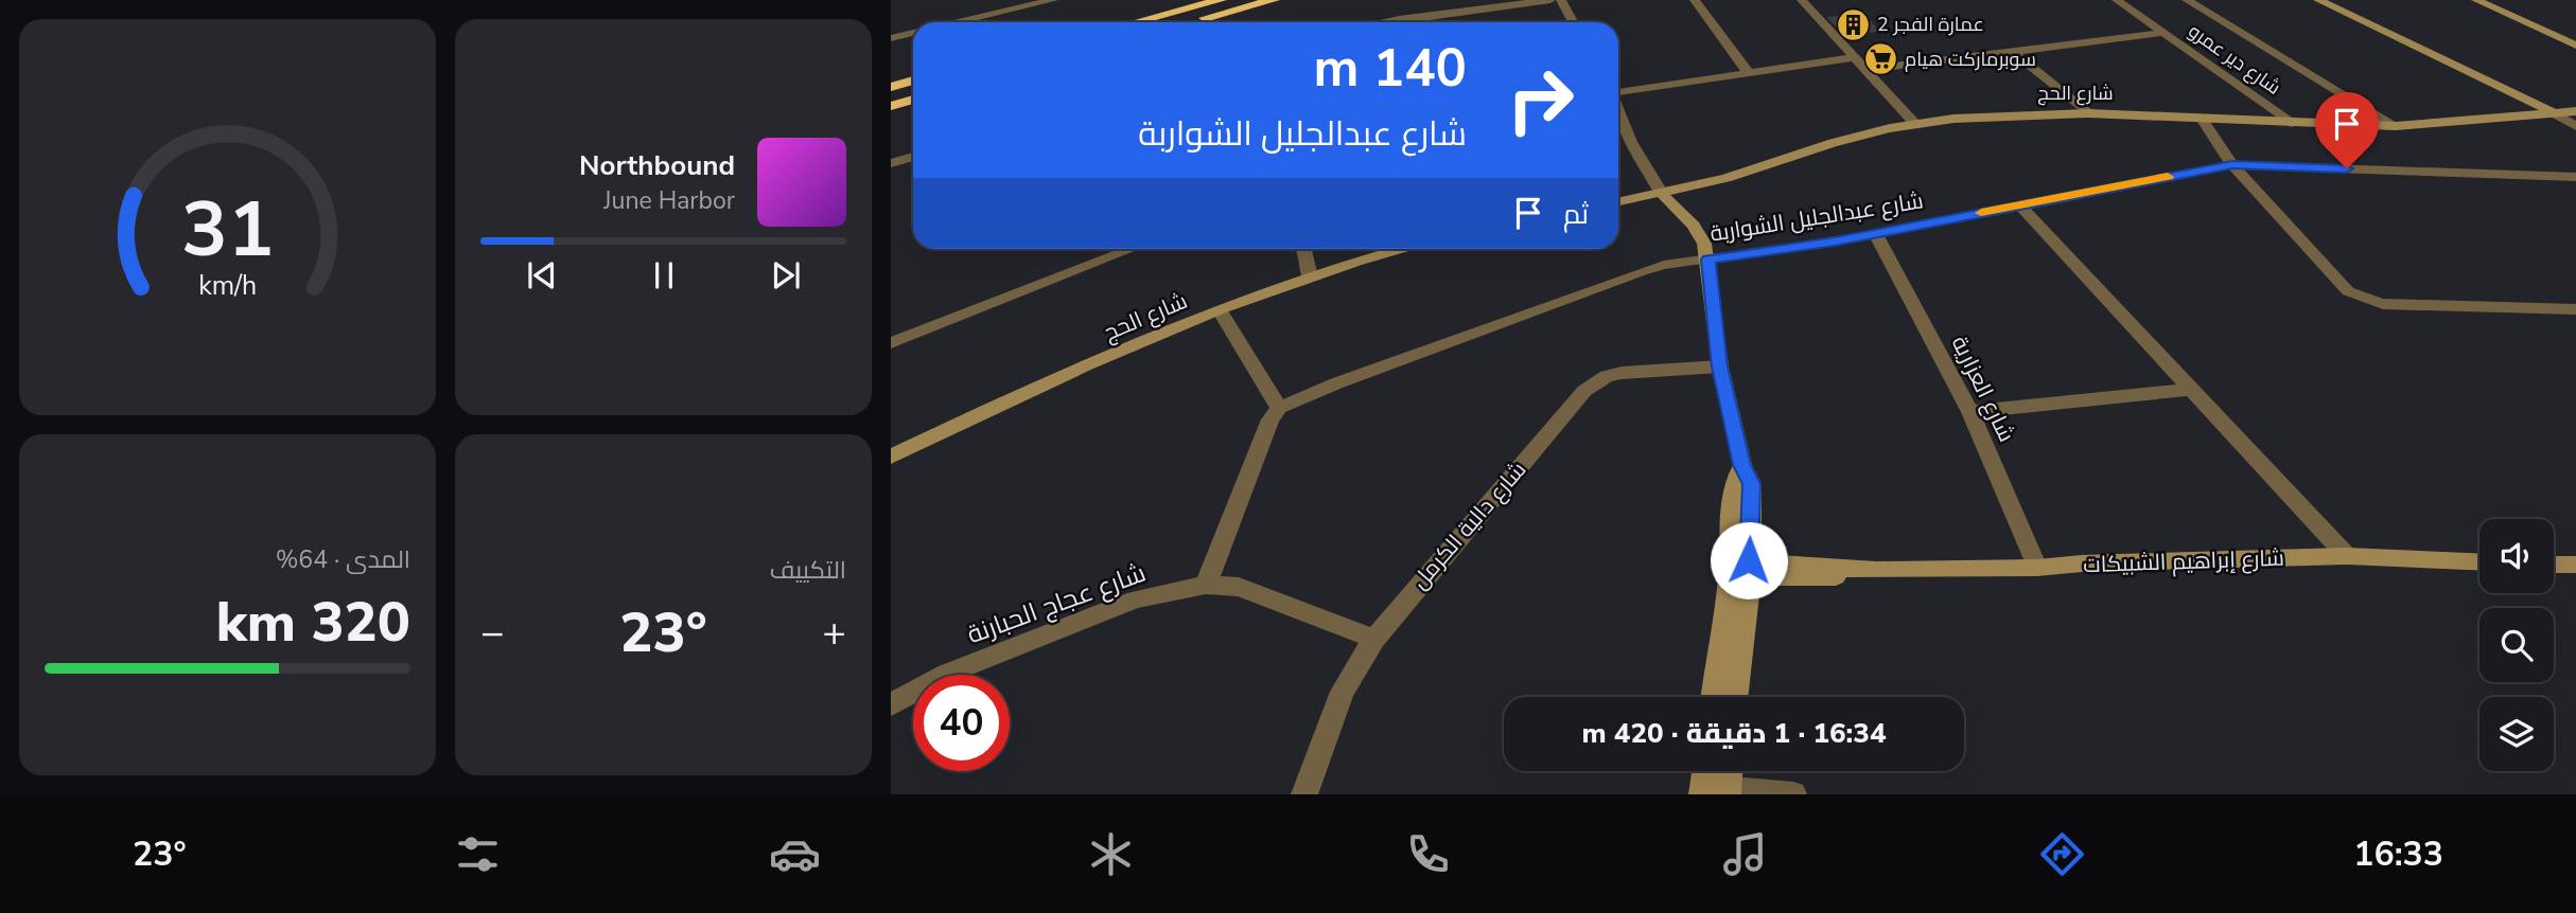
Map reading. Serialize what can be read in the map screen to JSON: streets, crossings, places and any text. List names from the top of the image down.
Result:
{
  "streets": {
    "street": [
      "شارع دير عمرو",
      "شارع الحج",
      "شارع عبدالجليل الشواربة",
      "شارع العزارية",
      "شارع دالية الكرمل",
      "شارع إبراهيم الشبيكات",
      "شارع عجاج الحبارنة"
    ]
  },
  "crossings": [
    ["شارع دير عمرو", "شارع الحج"],
    ["شارع عبدالجليل الشواربة", "شارع العزارية"],
    ["شارع العزارية", "شارع إبراهيم الشبيكات"],
    ["شارع دالية الكرمل", "شارع عجاج الحبارنة"]
  ],
  "places": {
    "building": ["عمارة الفجر 2"],
    "supermarket": ["سوبرماركت هيام"]
  },
  "page": {
    "turn": ["140 m", "شارع عبدالجليل الشواربة"],
    "song": ["Northbound", "June Harbor"],
    "then": "ثم",
    "tile": [
      "التكييف",
      ["المدى · 64%", "320 km"]
    ],
    "heat": ["−", "23°", "+"],
    "limit": "40",
    "trip": "16:34 · 1 دقيقة · 420 m",
    "tabs": ["16:33", "23°"],
    "gauge": ["31", "km/h"]
  }
}
